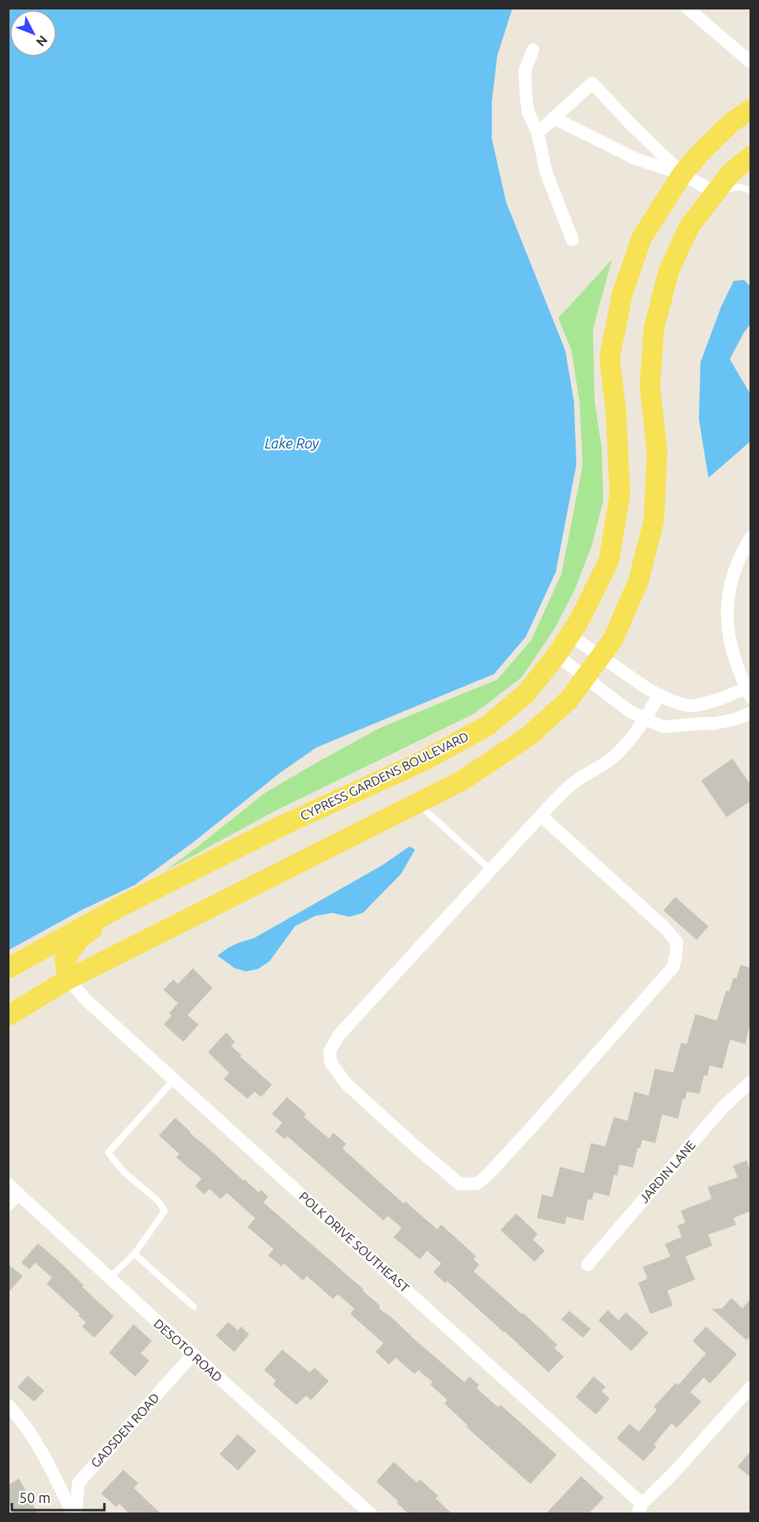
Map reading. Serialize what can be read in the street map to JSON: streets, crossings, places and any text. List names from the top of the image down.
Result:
{
  "streets": {
    "main road": ["CYPRESS GARDENS BOULEVARD"],
    "street": [
      "JARDIN LANE",
      "POLK DRIVE SOUTHEAST",
      "DESOTO ROAD",
      "GADSDEN ROAD"
    ]
  },
  "crossings": [
    ["DESOTO ROAD", "GADSDEN ROAD"]
  ],
  "water": ["Lake Roy"],
  "scale_bar": "50 m",
  "north": "bottom right"
}
